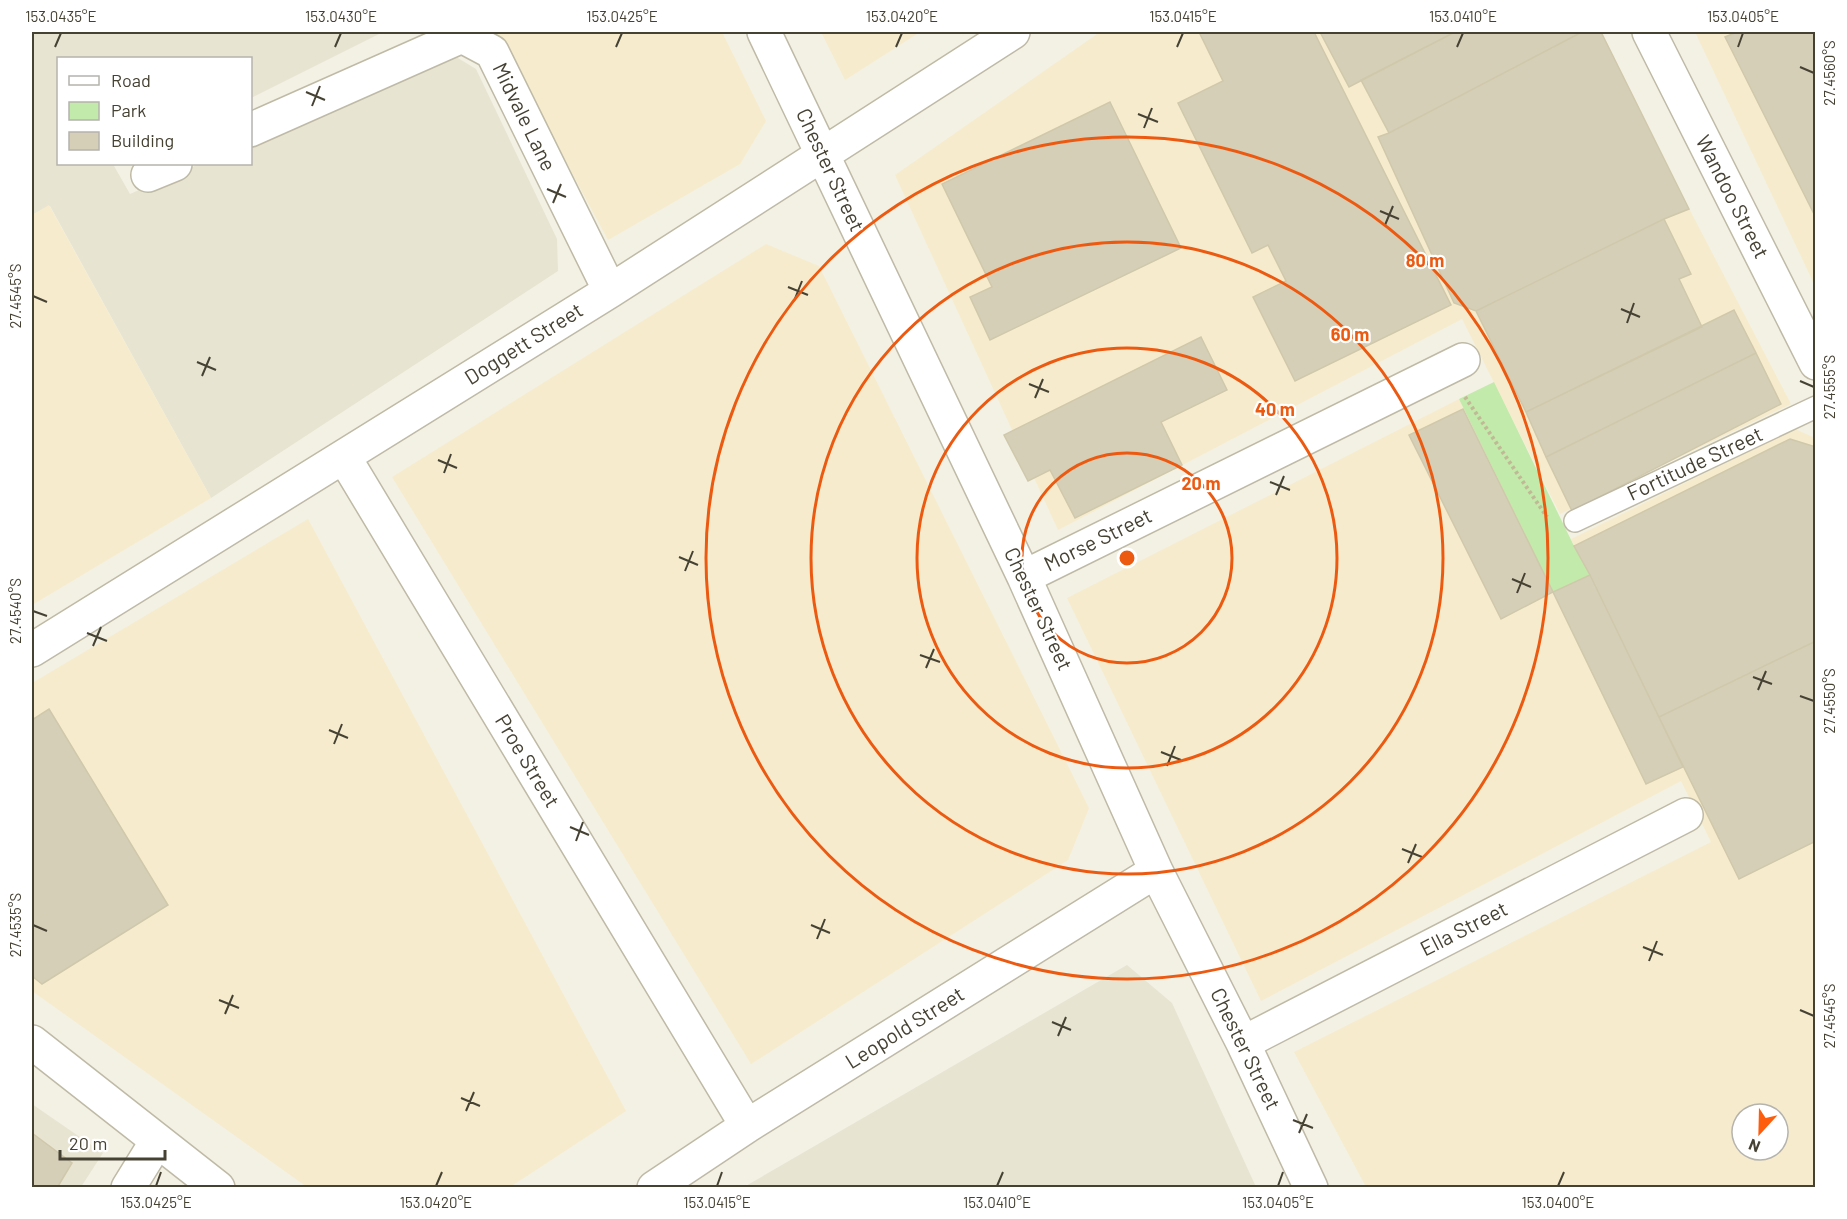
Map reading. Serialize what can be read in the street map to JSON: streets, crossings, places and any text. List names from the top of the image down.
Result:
{
  "streets": {
    "street": [
      "Midvale Lane",
      "Chester Street",
      "Wandoo Street",
      "Doggett Street",
      "Morse Street",
      "Proe Street",
      "Ella Street",
      "Leopold Street"
    ],
    "lane": ["Fortitude Street"]
  },
  "crossings": [
    ["Midvale Lane", "Doggett Street"],
    ["Chester Street", "Doggett Street"],
    ["Chester Street", "Morse Street"],
    ["Chester Street", "Ella Street"],
    ["Chester Street", "Leopold Street"],
    ["Doggett Street", "Proe Street"],
    ["Proe Street", "Leopold Street"]
  ],
  "legend": ["Road", "Park", "Building"],
  "scale_bar": "20 m",
  "north": "bottom",
  "coordinates": [
    "153.0435°E",
    "153.0430°E",
    "153.0425°E",
    "153.0420°E",
    "153.0415°E",
    "153.0410°E",
    "153.0405°E",
    "27.4560°S",
    "27.4545°S",
    "27.4555°S",
    "27.4540°S",
    "27.4550°S",
    "27.4535°S",
    "153.0400°E"
  ],
  "rings": [
    "80 m",
    "60 m",
    "40 m",
    "20 m"
  ]
}
